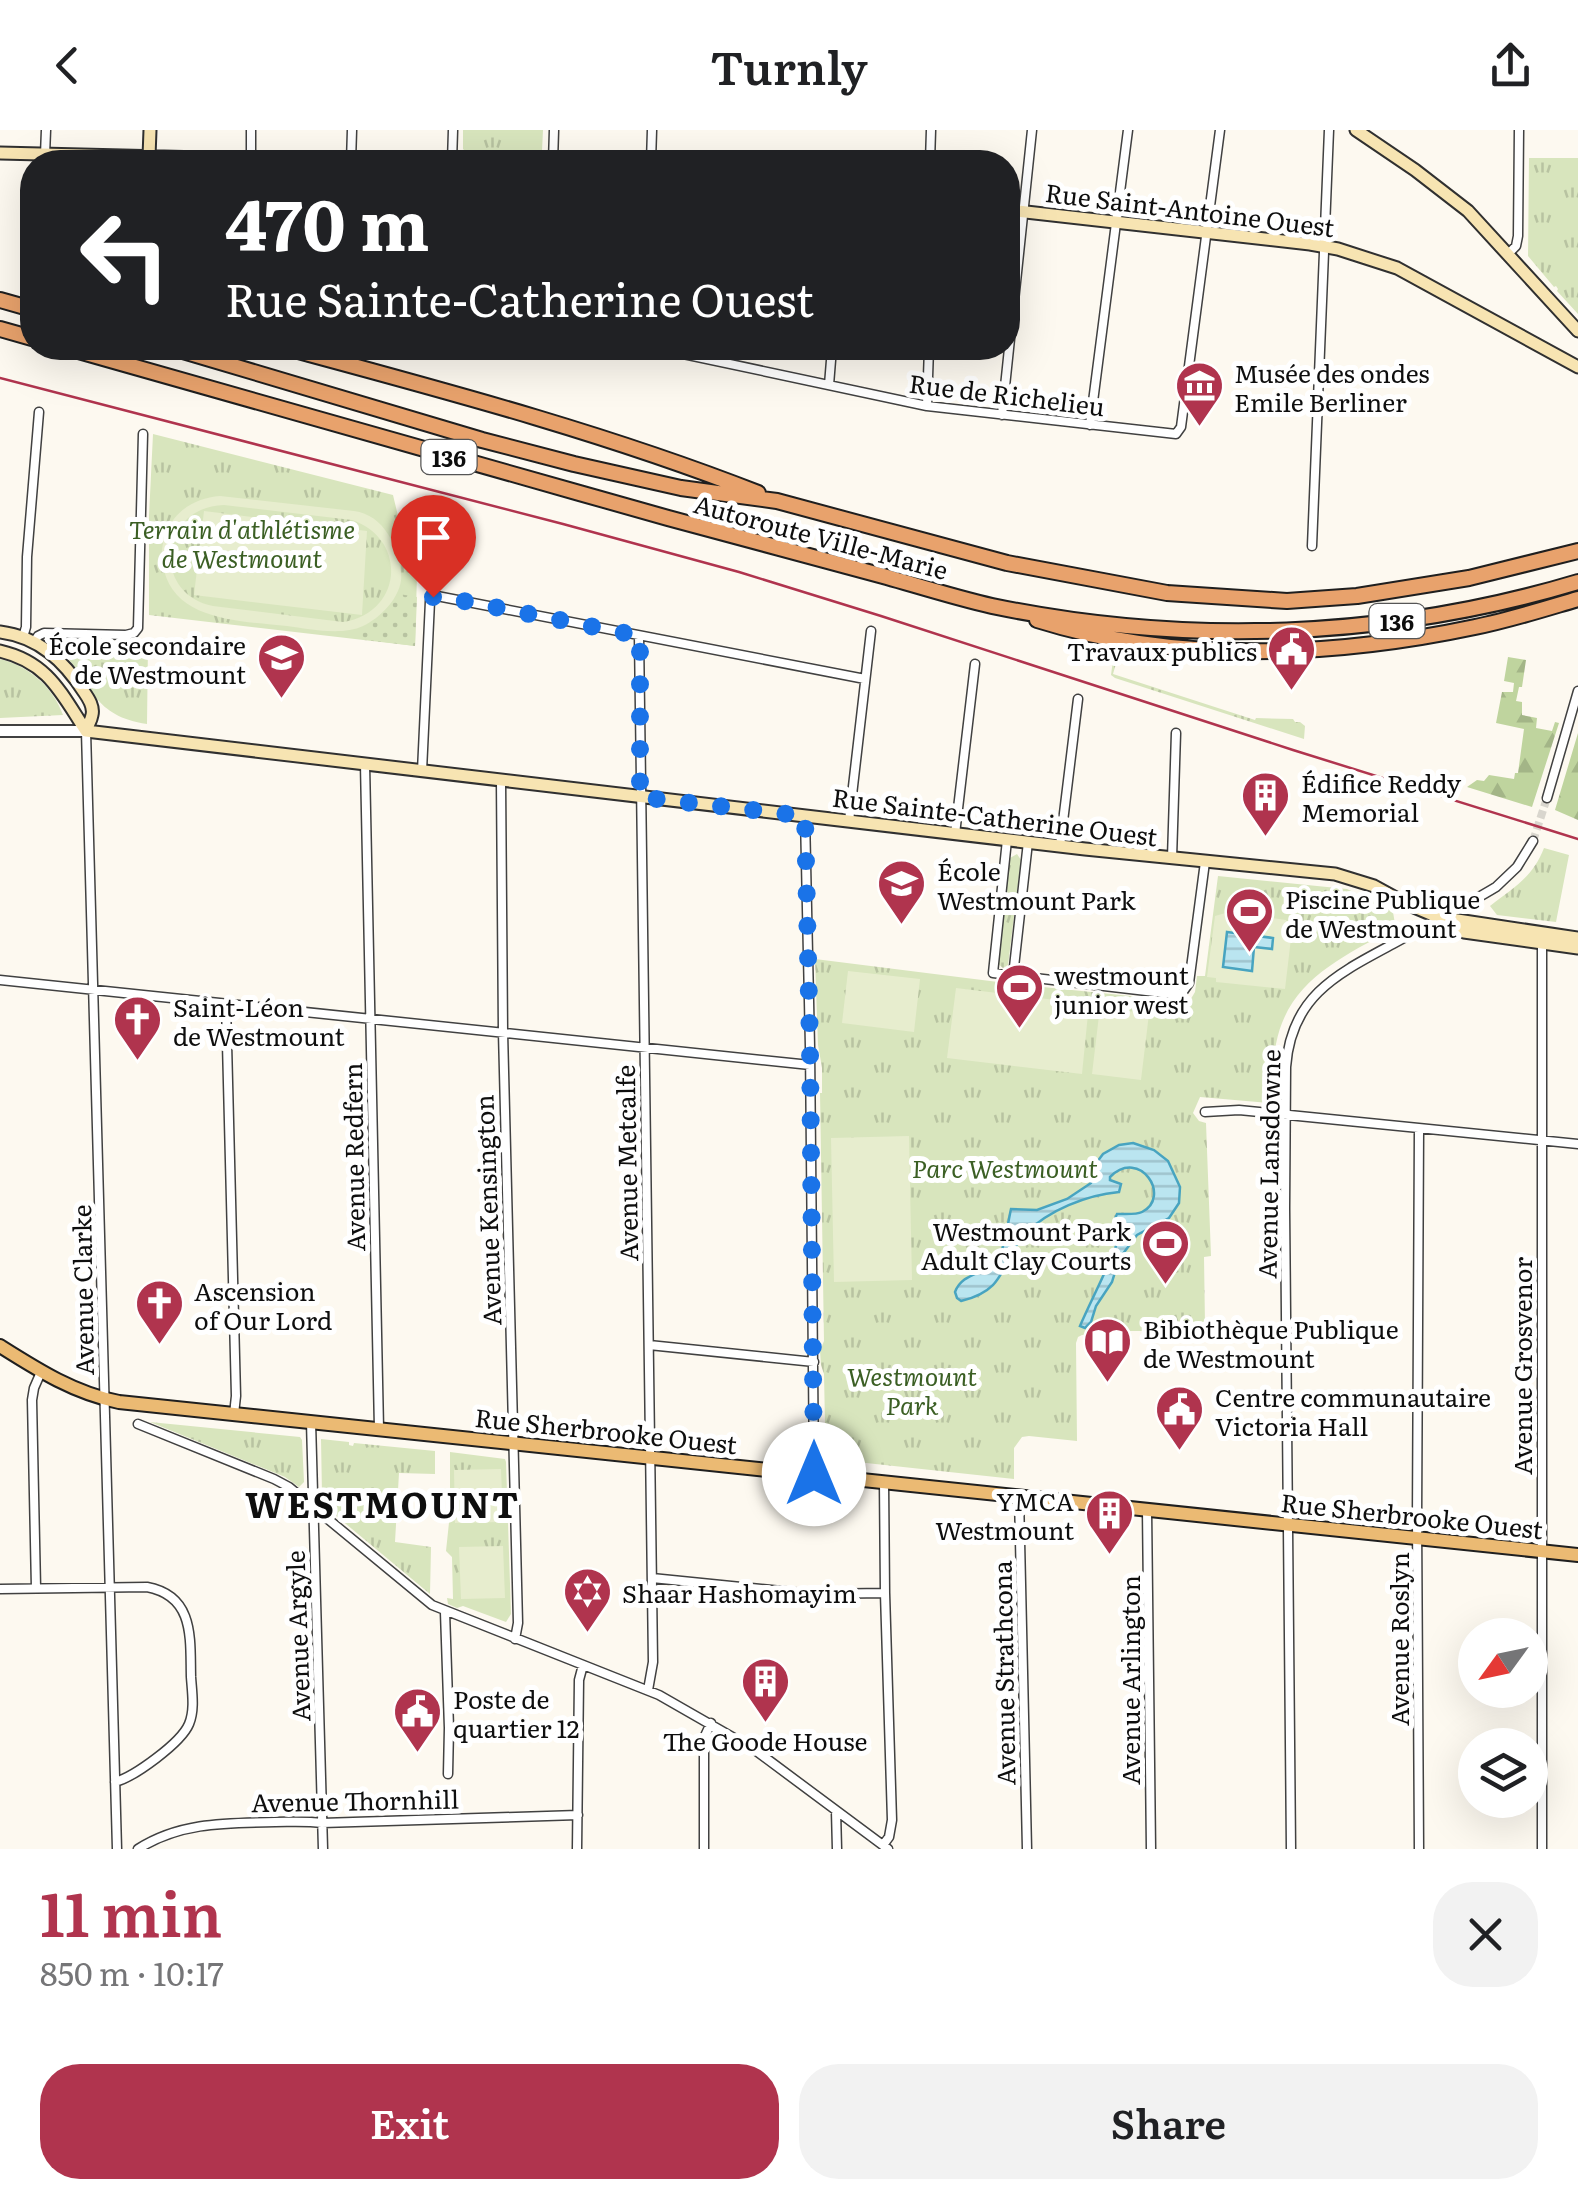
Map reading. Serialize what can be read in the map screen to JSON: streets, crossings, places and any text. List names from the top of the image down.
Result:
{
  "streets": {
    "highway": ["136", "Autoroute Ville-Marie"],
    "main road": ["Rue Saint-Antoine Ouest", "Rue Sainte-Catherine Ouest", "Rue Sherbrooke Ouest"],
    "street": [
      "Rue de Richelieu",
      "Avenue Redfern",
      "Avenue Metcalfe",
      "Avenue Lansdowne",
      "Avenue Kensington",
      "Avenue Clarke",
      "Avenue Grosvenor",
      "Avenue Argyle",
      "Avenue Roslyn",
      "Avenue Strathcona",
      "Avenue Arlington",
      "Avenue Thornhill"
    ]
  },
  "crossings": [
    ["Rue Saint-Antoine Ouest", "Rue de Richelieu"],
    ["Rue Sainte-Catherine Ouest", "Avenue Redfern"],
    ["Rue Sainte-Catherine Ouest", "Avenue Metcalfe"],
    ["Rue Sainte-Catherine Ouest", "Avenue Lansdowne"],
    ["Rue Sainte-Catherine Ouest", "Avenue Kensington"],
    ["Rue Sainte-Catherine Ouest", "Avenue Clarke"],
    ["Rue Sainte-Catherine Ouest", "Avenue Grosvenor"],
    ["Avenue Redfern", "Rue Sherbrooke Ouest"],
    ["Avenue Metcalfe", "Rue Sherbrooke Ouest"],
    ["Avenue Lansdowne", "Rue Sherbrooke Ouest"],
    ["Avenue Kensington", "Rue Sherbrooke Ouest"],
    ["Avenue Clarke", "Rue Sherbrooke Ouest"],
    ["Avenue Grosvenor", "Rue Sherbrooke Ouest"],
    ["Rue Sherbrooke Ouest", "Avenue Argyle"],
    ["Rue Sherbrooke Ouest", "Avenue Roslyn"],
    ["Rue Sherbrooke Ouest", "Avenue Strathcona"],
    ["Rue Sherbrooke Ouest", "Avenue Arlington"],
    ["Avenue Argyle", "Avenue Thornhill"]
  ],
  "districts": ["WESTMOUNT"],
  "parks": ["Terrain d'athlétisme de Westmount", "Parc Westmount", "Westmount Park"],
  "places": {
    "museum": ["Musée des ondes Emile Berliner"],
    "public building": ["Travaux publics", "Centre communautaire Victoria Hall", "Poste de quartier 12"],
    "school or university": ["École secondaire de Westmount", "École Westmount Park"],
    "building": ["Édifice Reddy Memorial", "YMCA Westmount", "The Goode House"],
    "sports": ["Piscine Publique de Westmount", "westmount junior west", "Westmount Park Adult Clay Courts"],
    "church": ["Saint-Léon de Westmount", "Ascension of Our Lord"],
    "library": ["Bibiothèque Publique de Westmount"],
    "synagogue": ["Shaar Hashomayim"]
  },
  "north": "bottom left",
  "page": {
    "header": "Turnly",
    "turn": ["470 m", "Rue Sainte-Catherine Ouest"],
    "heading": ["11 min", "850 m · 10:17"],
    "buttons": ["Exit", "Share"]
  }
}
